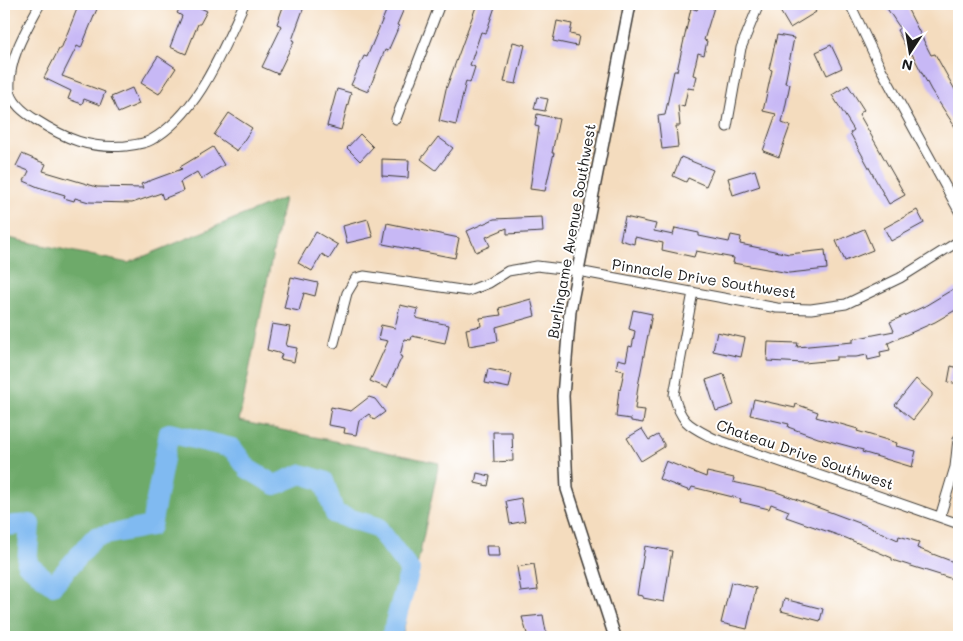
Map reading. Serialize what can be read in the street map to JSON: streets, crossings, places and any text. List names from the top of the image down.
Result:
{
  "streets": {
    "street": ["Burlingame Avenue Southwest", "Pinnacle Drive Southwest", "Chateau Drive Southwest"]
  },
  "crossings": [
    ["Burlingame Avenue Southwest", "Pinnacle Drive Southwest"],
    ["Pinnacle Drive Southwest", "Chateau Drive Southwest"]
  ],
  "north": "bottom"
}
